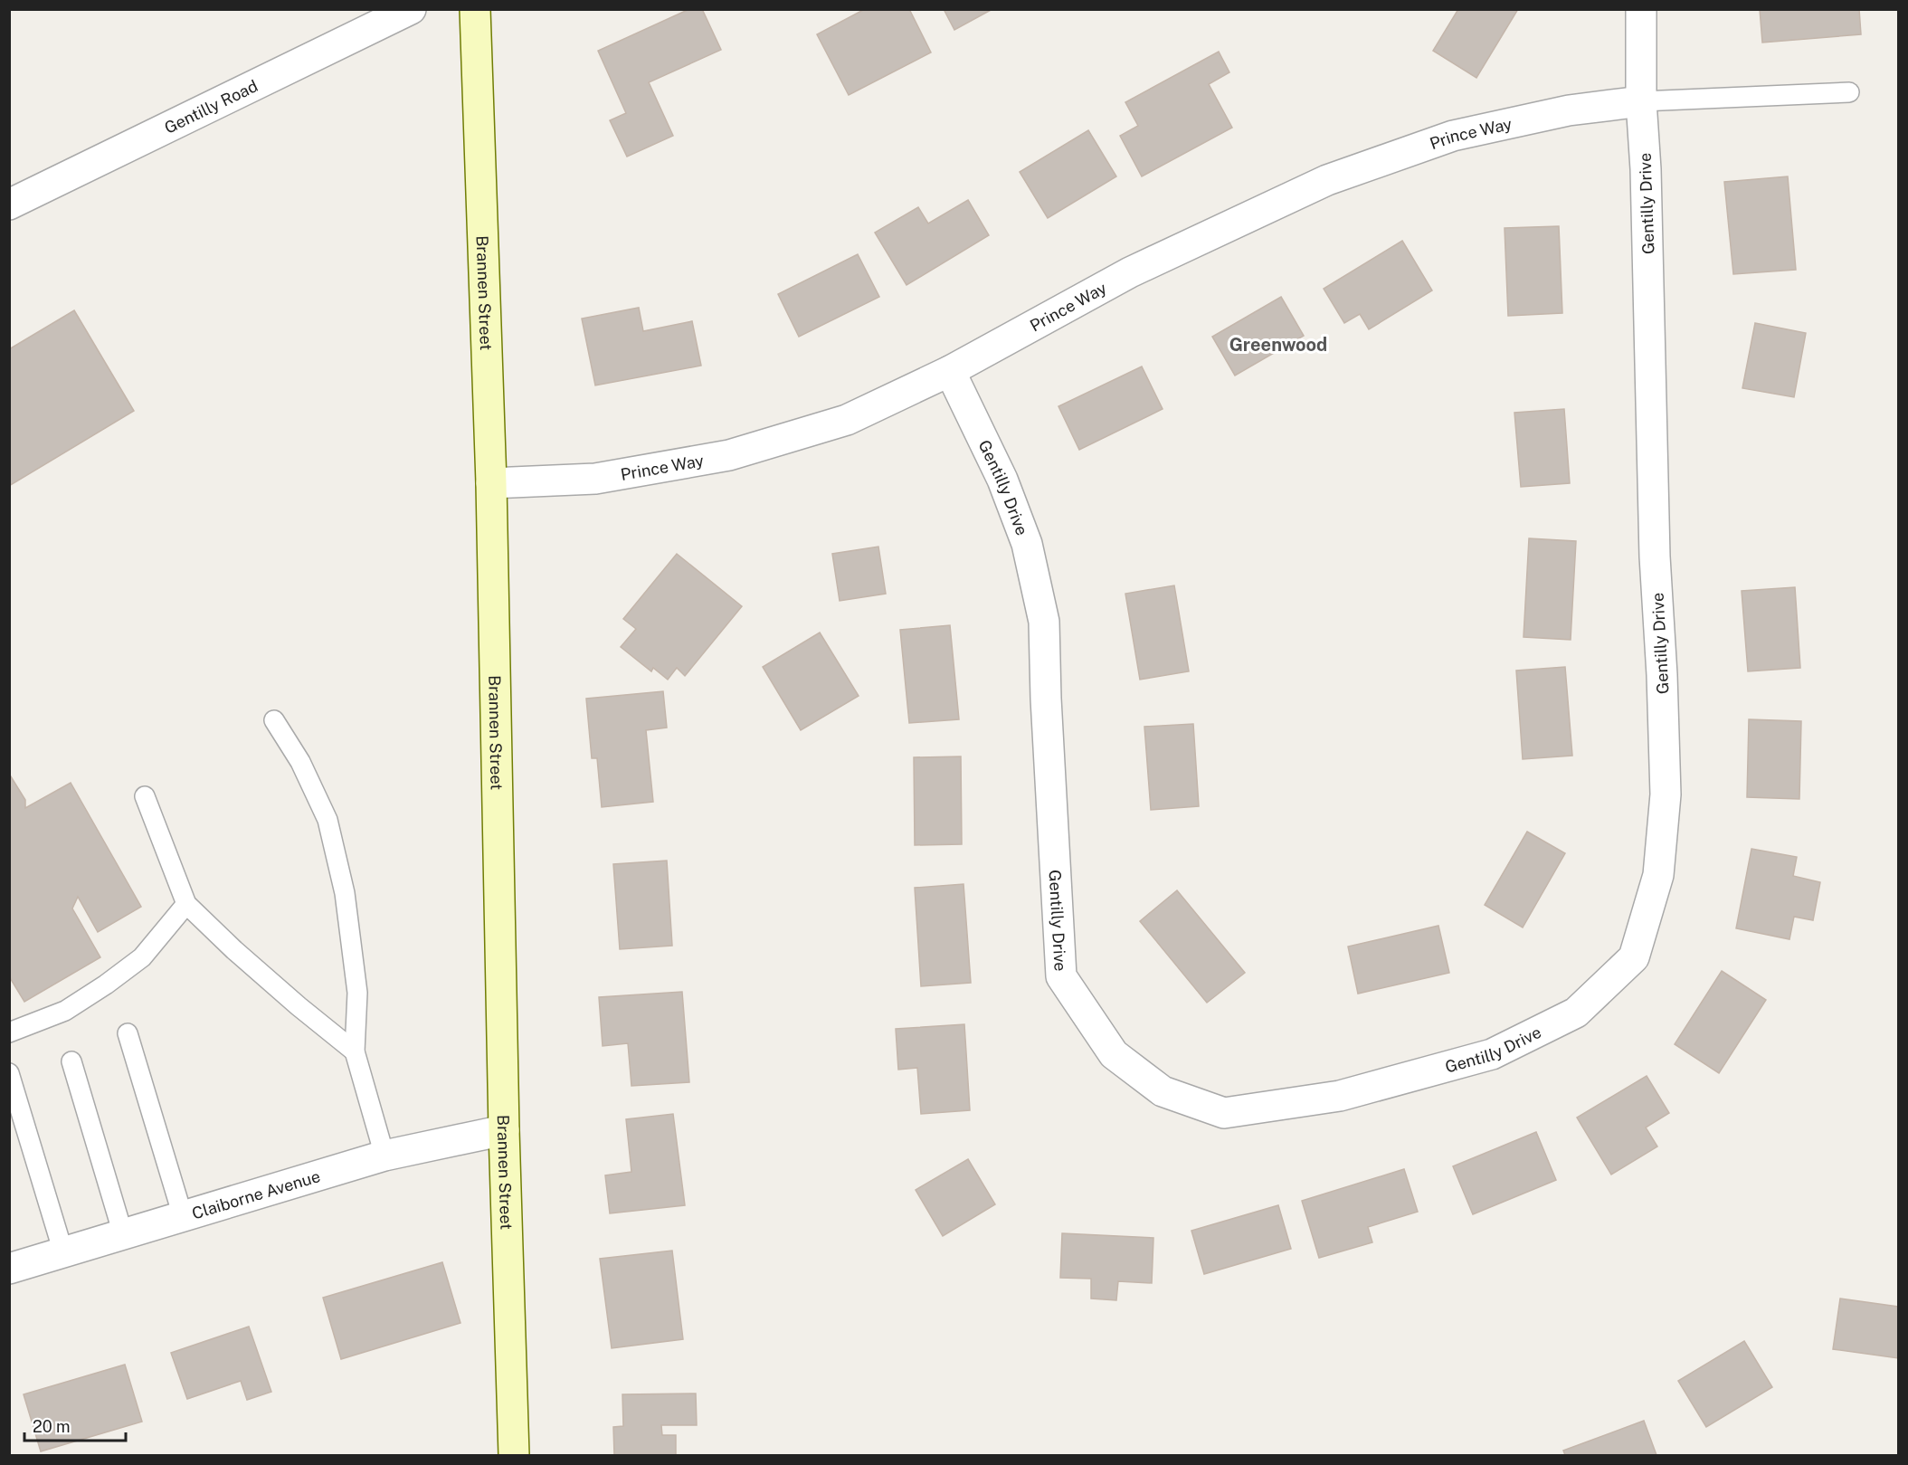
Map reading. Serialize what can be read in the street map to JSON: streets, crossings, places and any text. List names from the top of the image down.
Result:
{
  "streets": {
    "street": [
      "Gentilly Road",
      "Prince Way",
      "Gentilly Drive",
      "Brannen Street",
      "Claiborne Avenue"
    ]
  },
  "crossings": [
    ["Prince Way", "Gentilly Drive"],
    ["Prince Way", "Brannen Street"],
    ["Brannen Street", "Claiborne Avenue"]
  ],
  "districts": ["Greenwood"],
  "scale_bar": "20 m"
}
